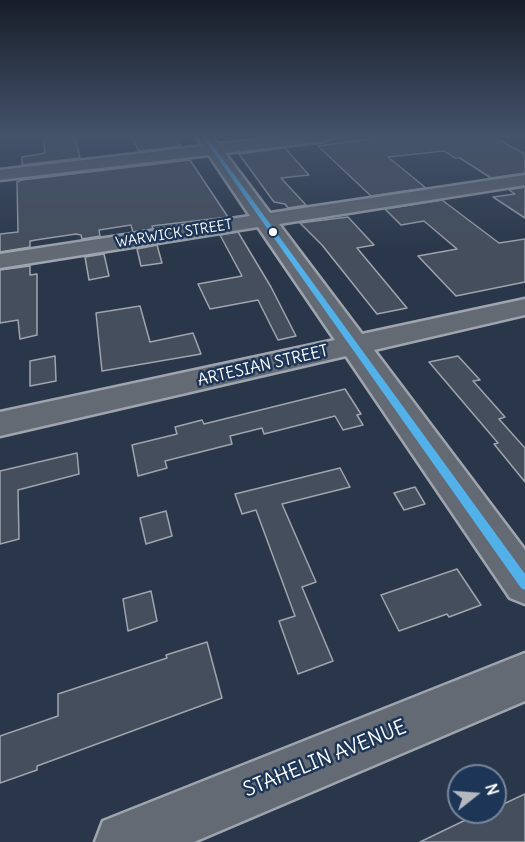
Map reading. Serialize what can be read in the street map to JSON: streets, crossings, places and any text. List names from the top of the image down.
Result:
{
  "streets": {
    "street": ["WARWICK STREET", "ARTESIAN STREET", "STAHELIN AVENUE"]
  },
  "north": "right"
}
